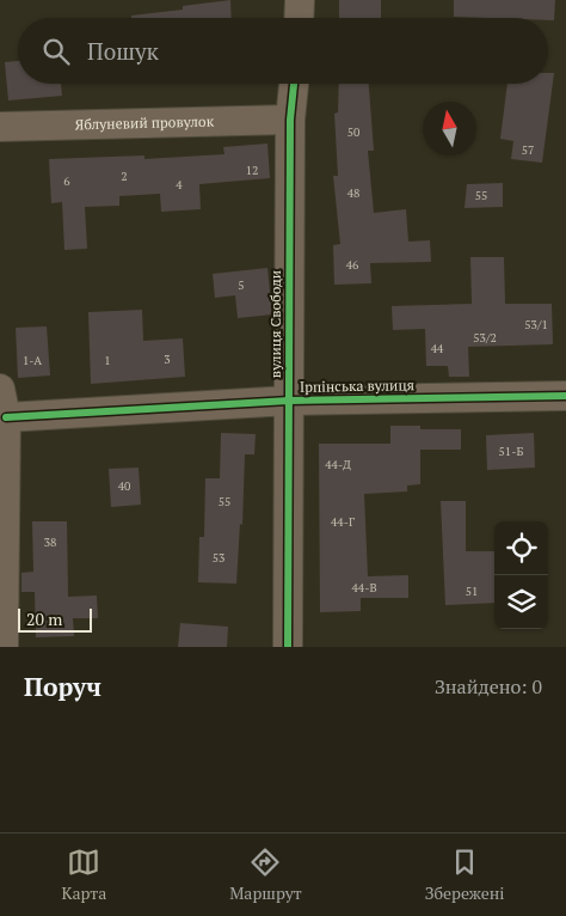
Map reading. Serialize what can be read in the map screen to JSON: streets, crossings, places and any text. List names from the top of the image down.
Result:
{
  "streets": {
    "street": ["Яблуневий провулок", "вулиця Свободи", "Ірпінська вулиця"]
  },
  "crossings": [
    ["Яблуневий провулок", "вулиця Свободи"],
    ["вулиця Свободи", "Ірпінська вулиця"]
  ],
  "house_numbers": [
    "50",
    "57",
    "12",
    "2",
    "6",
    "4",
    "48",
    "55",
    "46",
    "5",
    "53/1",
    "53/2",
    "44",
    "3",
    "1-А",
    "1",
    "51-Б",
    "44-Д",
    "40",
    "55",
    "44-Г",
    "38",
    "53",
    "44-В",
    "51"
  ],
  "scale_bar": "20 m",
  "north": "top",
  "page": {
    "search": "Пошук",
    "scale": "20 m",
    "heading": ["Поруч", "Знайдено: 0"],
    "nav": ["Карта", "Маршрут", "Збережені"]
  }
}
